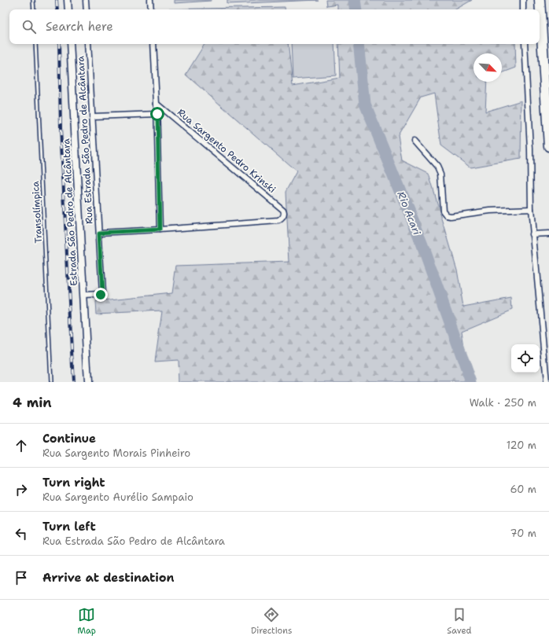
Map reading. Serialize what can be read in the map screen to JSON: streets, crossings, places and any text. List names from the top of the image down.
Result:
{
  "streets": {
    "street": ["Rua Estrada São Pedro de Alcântara", "Rua Sargento Pedro Krinski", "Estrada São Pedro de Alcântara"],
    "lane": ["Transolímpica"]
  },
  "crossings": [
    ["Rua Estrada São Pedro de Alcântara", "Estrada São Pedro de Alcântara"]
  ],
  "water": ["Rio Acari"],
  "north": "bottom right",
  "page": {
    "search": "Search here",
    "heading": ["4 min", "Walk · 250 m"],
    "list": [
      ["Continue", "Rua Sargento Morais Pinheiro", "120 m"],
      ["Turn right", "Rua Sargento Aurélio Sampaio", "60 m"],
      ["Turn left", "Rua Estrada São Pedro de Alcântara", "70 m"],
      "Arrive at destination"
    ],
    "nav": ["Map", "Directions", "Saved"]
  }
}
